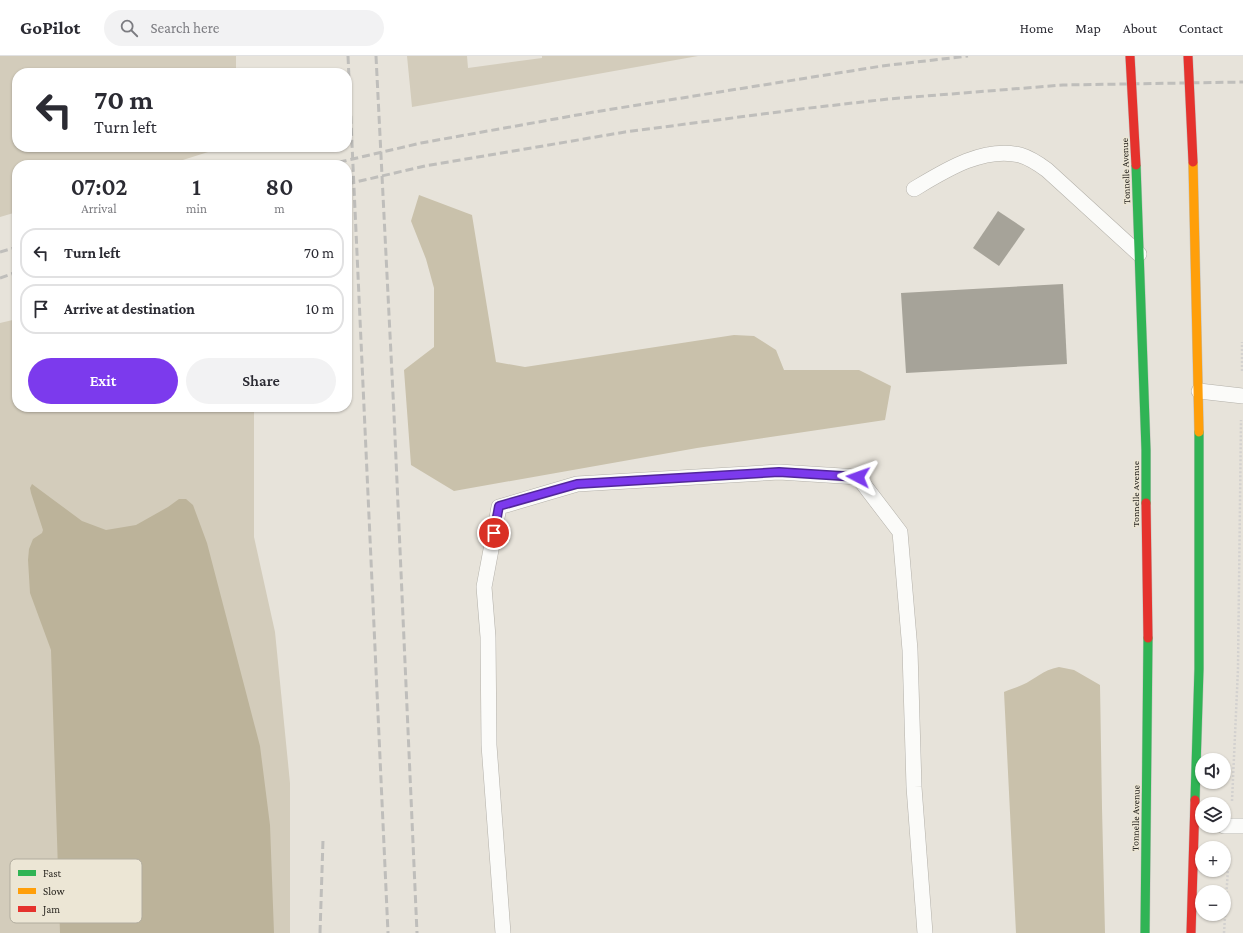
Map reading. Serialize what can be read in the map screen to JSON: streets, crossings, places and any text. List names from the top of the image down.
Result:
{
  "streets": {
    "highway": ["Tonnelle Avenue"]
  },
  "legend": ["Fast", "Slow", "Jam"],
  "page": {
    "header": "GoPilot",
    "search": "Search here",
    "nav": [
      "Home",
      "Map",
      "About",
      "Contact"
    ],
    "turn": ["70 m", "Turn left"],
    "eta": [
      "07:02",
      "Arrival",
      "1",
      "min",
      "80",
      "m"
    ],
    "list": [
      {
        "name": "Turn left",
        "value": "70 m"
      },
      {
        "name": "Arrive at destination",
        "value": "10 m"
      }
    ],
    "buttons": ["Exit", "Share"],
    "map_buttons": ["+", "−"]
  }
}
